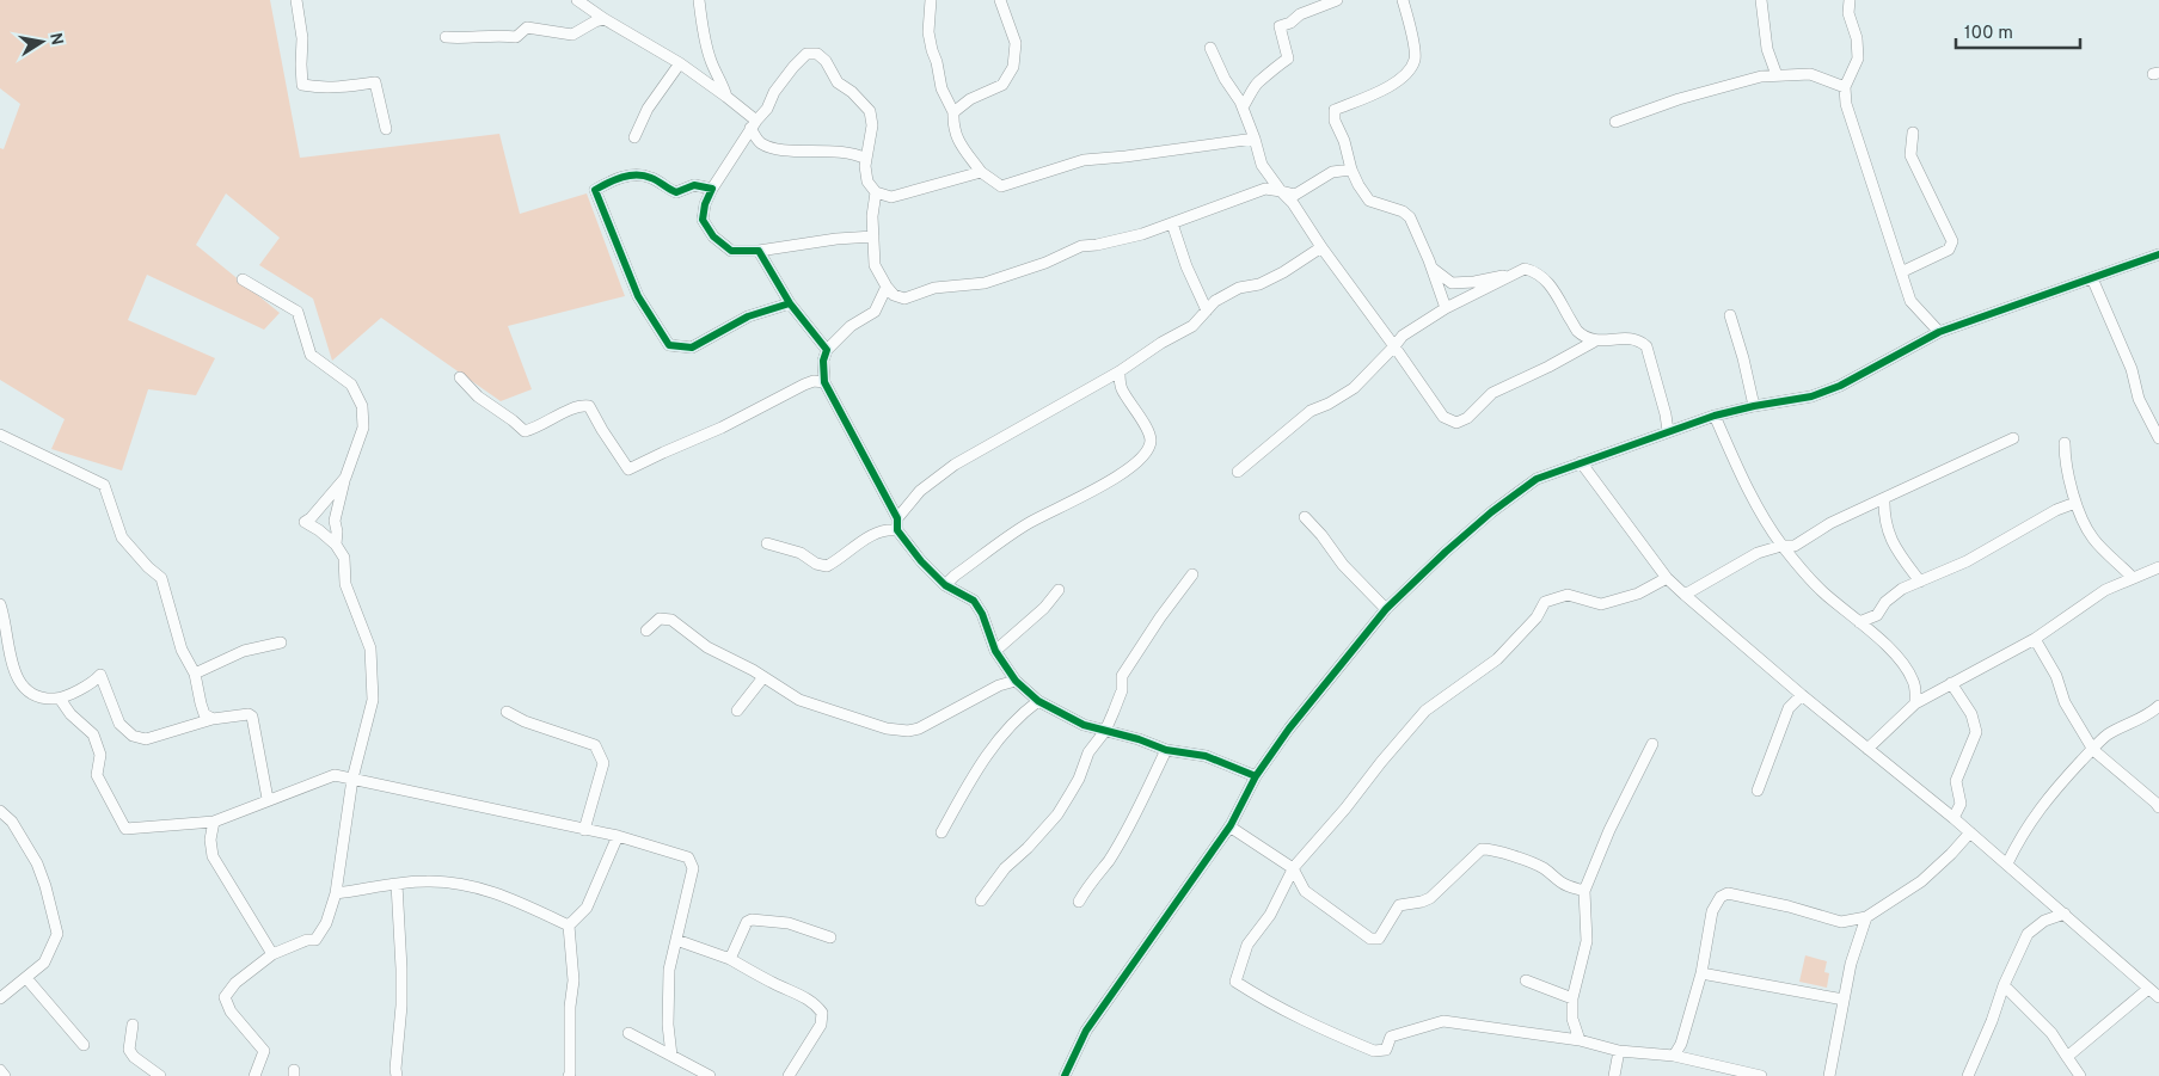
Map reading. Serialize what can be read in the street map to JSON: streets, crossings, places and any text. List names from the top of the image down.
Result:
{
  "scale_bar": "100 m",
  "north": "right"
}
